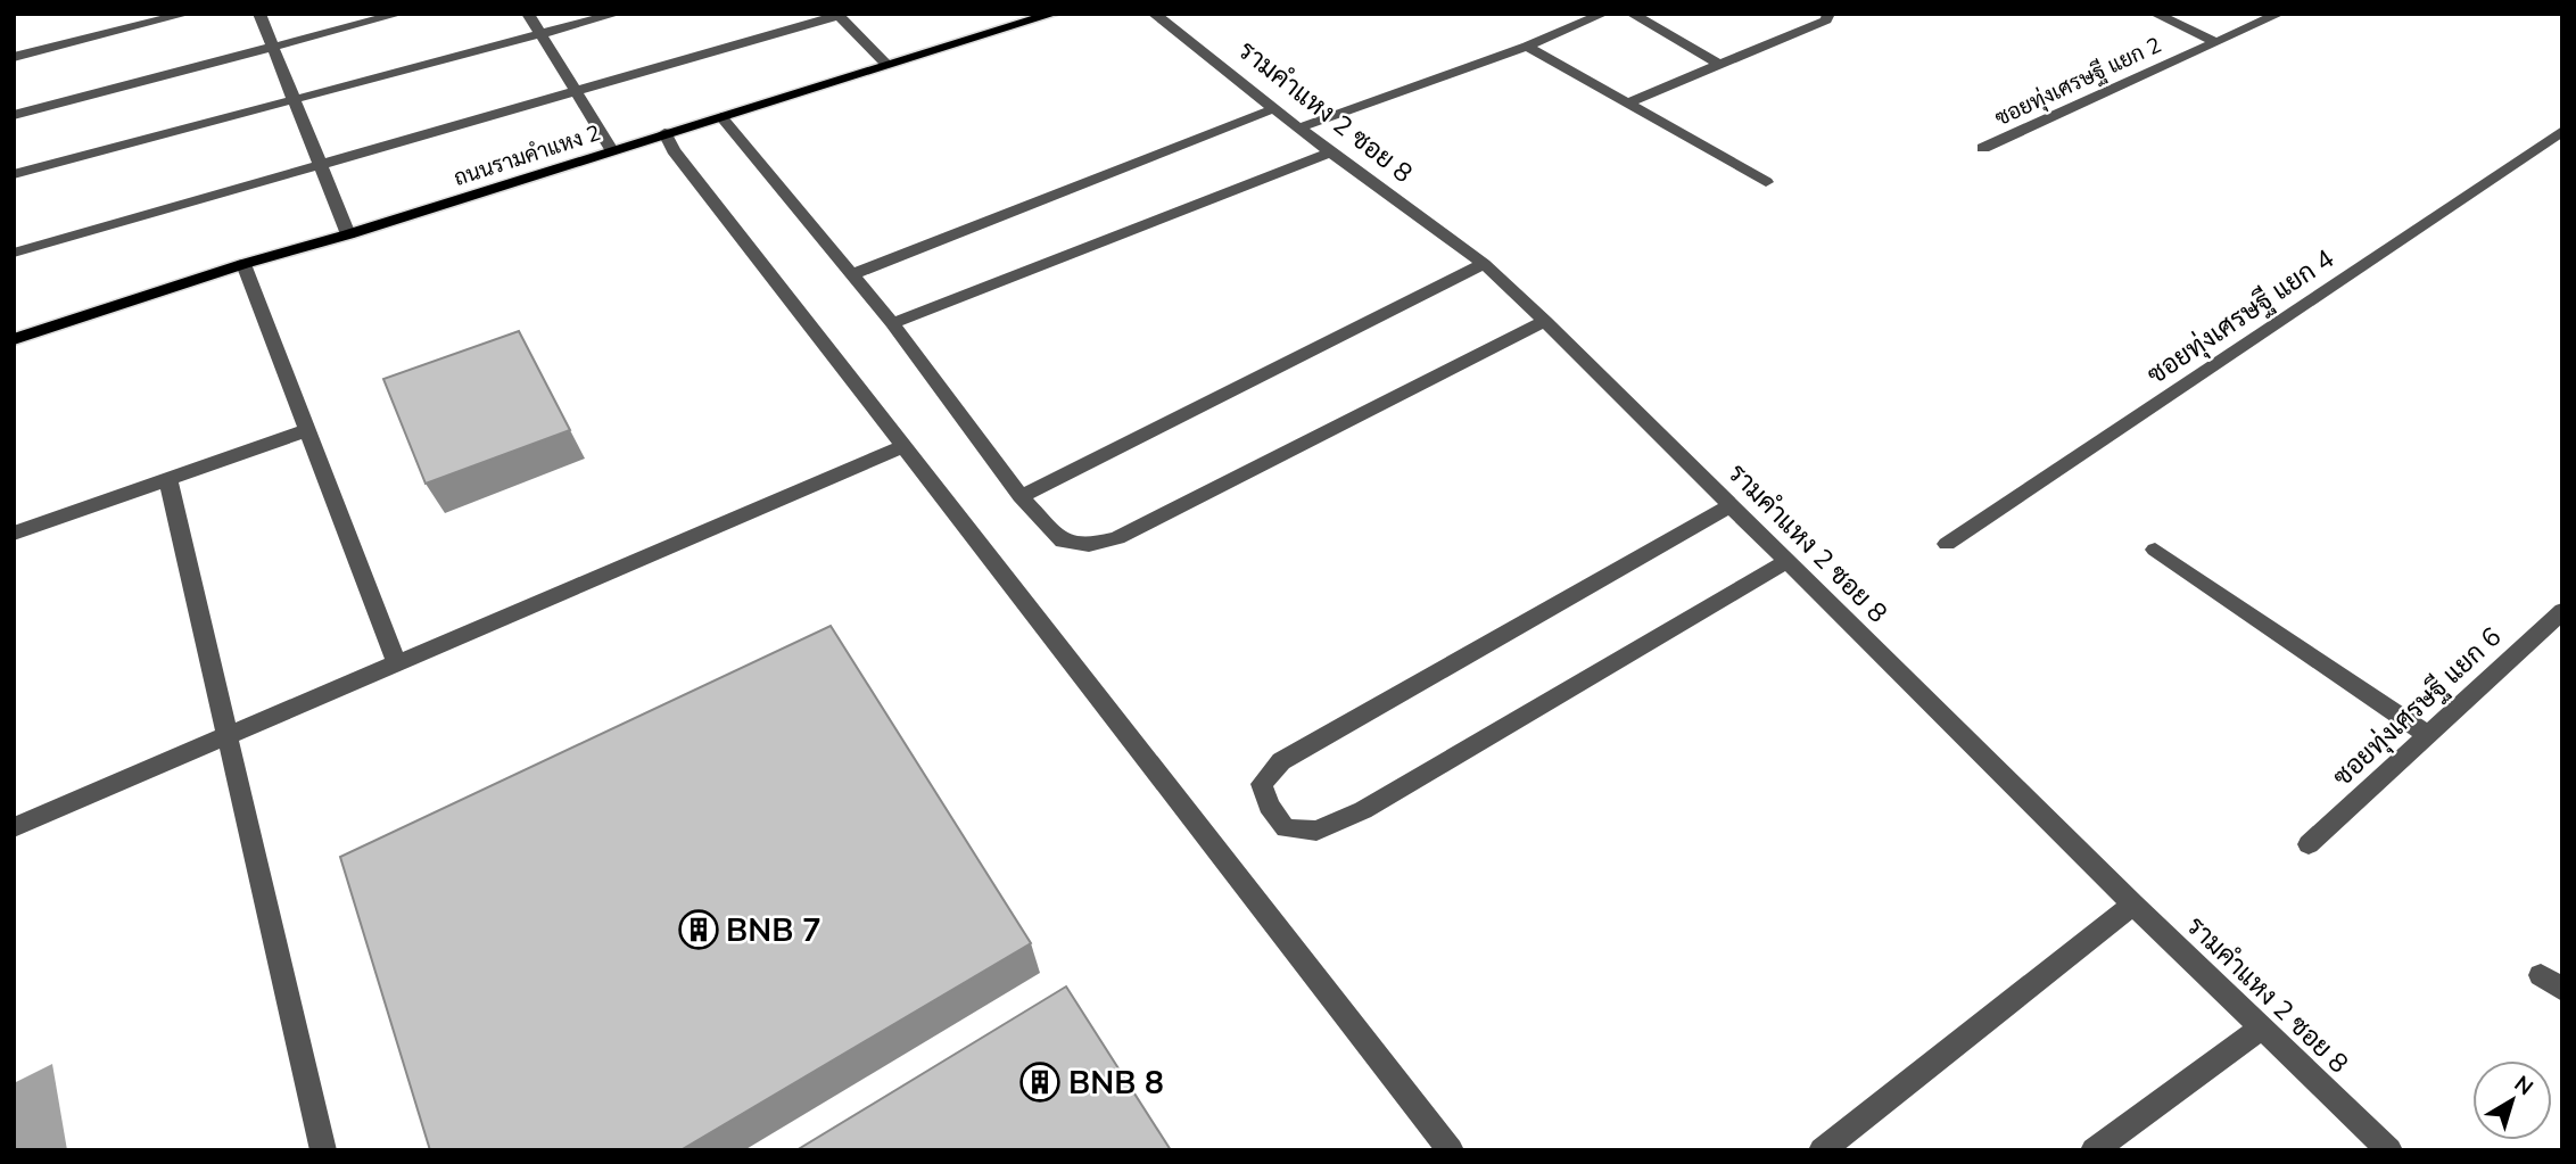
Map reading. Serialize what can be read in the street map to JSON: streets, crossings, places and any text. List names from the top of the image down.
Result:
{
  "streets": {
    "main road": ["ถนนรามคำแหง 2"],
    "street": [
      "ซอยทุ่งเศรษฐี แยก 2",
      "รามคำแหง 2 ซอย 8",
      "ซอยทุ่งเศรษฐี แยก 4",
      "ซอยทุ่งเศรษฐี แยก 6"
    ]
  },
  "places": {
    "building": ["BNB 7", "BNB 8"]
  },
  "north": "top right"
}
